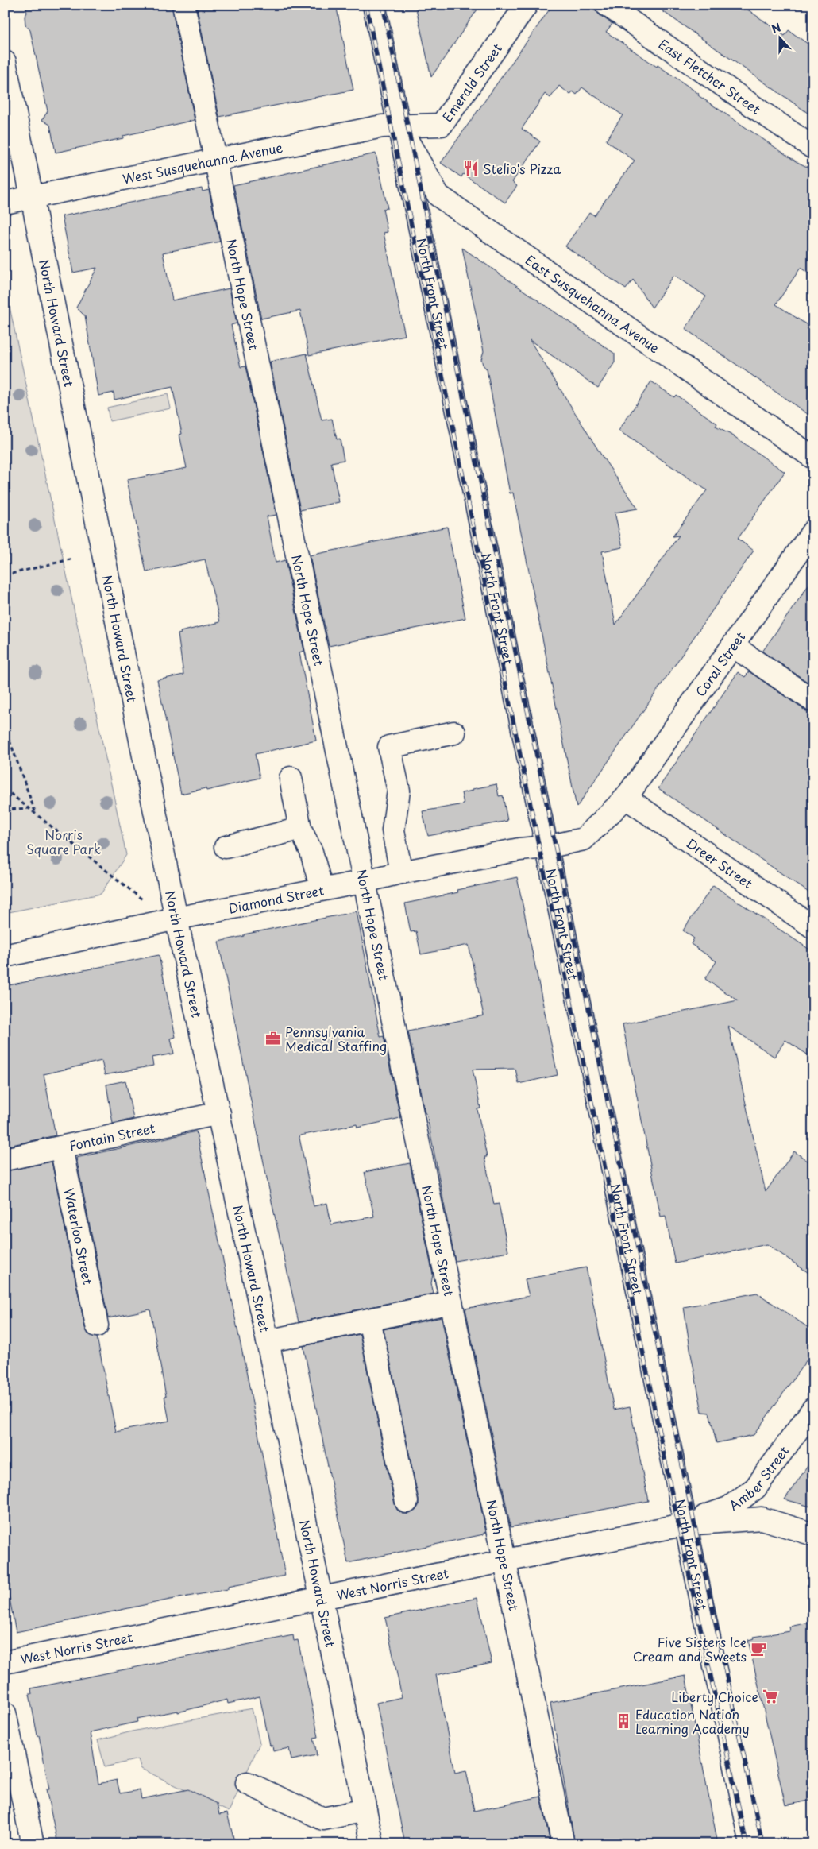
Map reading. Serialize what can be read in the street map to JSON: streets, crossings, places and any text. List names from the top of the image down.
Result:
{
  "streets": {
    "street": [
      "East Fletcher Street",
      "Emerald Street",
      "West Susquehanna Avenue",
      "North Hope Street",
      "North Front Street",
      "East Susquehanna Avenue",
      "North Howard Street",
      "Coral Street",
      "Dreer Street",
      "Diamond Street",
      "Fontain Street",
      "Waterloo Street",
      "Amber Street",
      "West Norris Street"
    ]
  },
  "crossings": [
    ["Emerald Street", "West Susquehanna Avenue"],
    ["Emerald Street", "North Front Street"],
    ["Emerald Street", "East Susquehanna Avenue"],
    ["West Susquehanna Avenue", "North Hope Street"],
    ["West Susquehanna Avenue", "North Front Street"],
    ["West Susquehanna Avenue", "East Susquehanna Avenue"],
    ["West Susquehanna Avenue", "North Howard Street"],
    ["North Hope Street", "Diamond Street"],
    ["North Hope Street", "West Norris Street"],
    ["North Front Street", "East Susquehanna Avenue"],
    ["North Front Street", "Coral Street"],
    ["North Front Street", "Diamond Street"],
    ["North Front Street", "Amber Street"],
    ["North Front Street", "West Norris Street"],
    ["North Howard Street", "Diamond Street"],
    ["North Howard Street", "Fontain Street"],
    ["North Howard Street", "West Norris Street"],
    ["Coral Street", "Dreer Street"],
    ["Coral Street", "Diamond Street"],
    ["Fontain Street", "Waterloo Street"],
    ["Amber Street", "West Norris Street"]
  ],
  "parks": ["Norris Square Park"],
  "places": {
    "restaurant": ["Stelio's Pizza"],
    "office": ["Pennsylvania Medical Staffing"],
    "cafe": ["Five Sisters Ice Cream and Sweets"],
    "supermarket": ["Liberty Choice"],
    "building": ["Education Nation Learning Academy"]
  },
  "north": "top"
}
